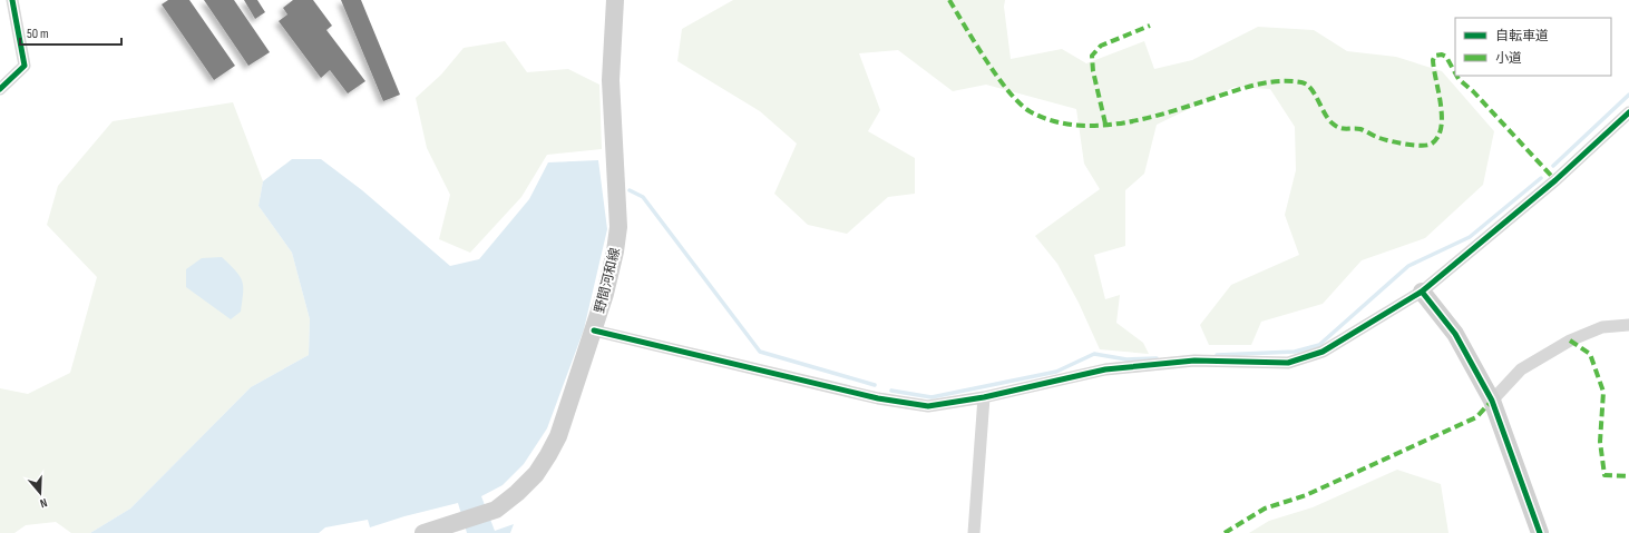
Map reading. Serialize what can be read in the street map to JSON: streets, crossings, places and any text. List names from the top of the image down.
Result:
{
  "streets": {
    "main road": ["野間河和線"]
  },
  "legend": ["自転車道", "小道"],
  "scale_bar": "50 m",
  "north": "bottom"
}
